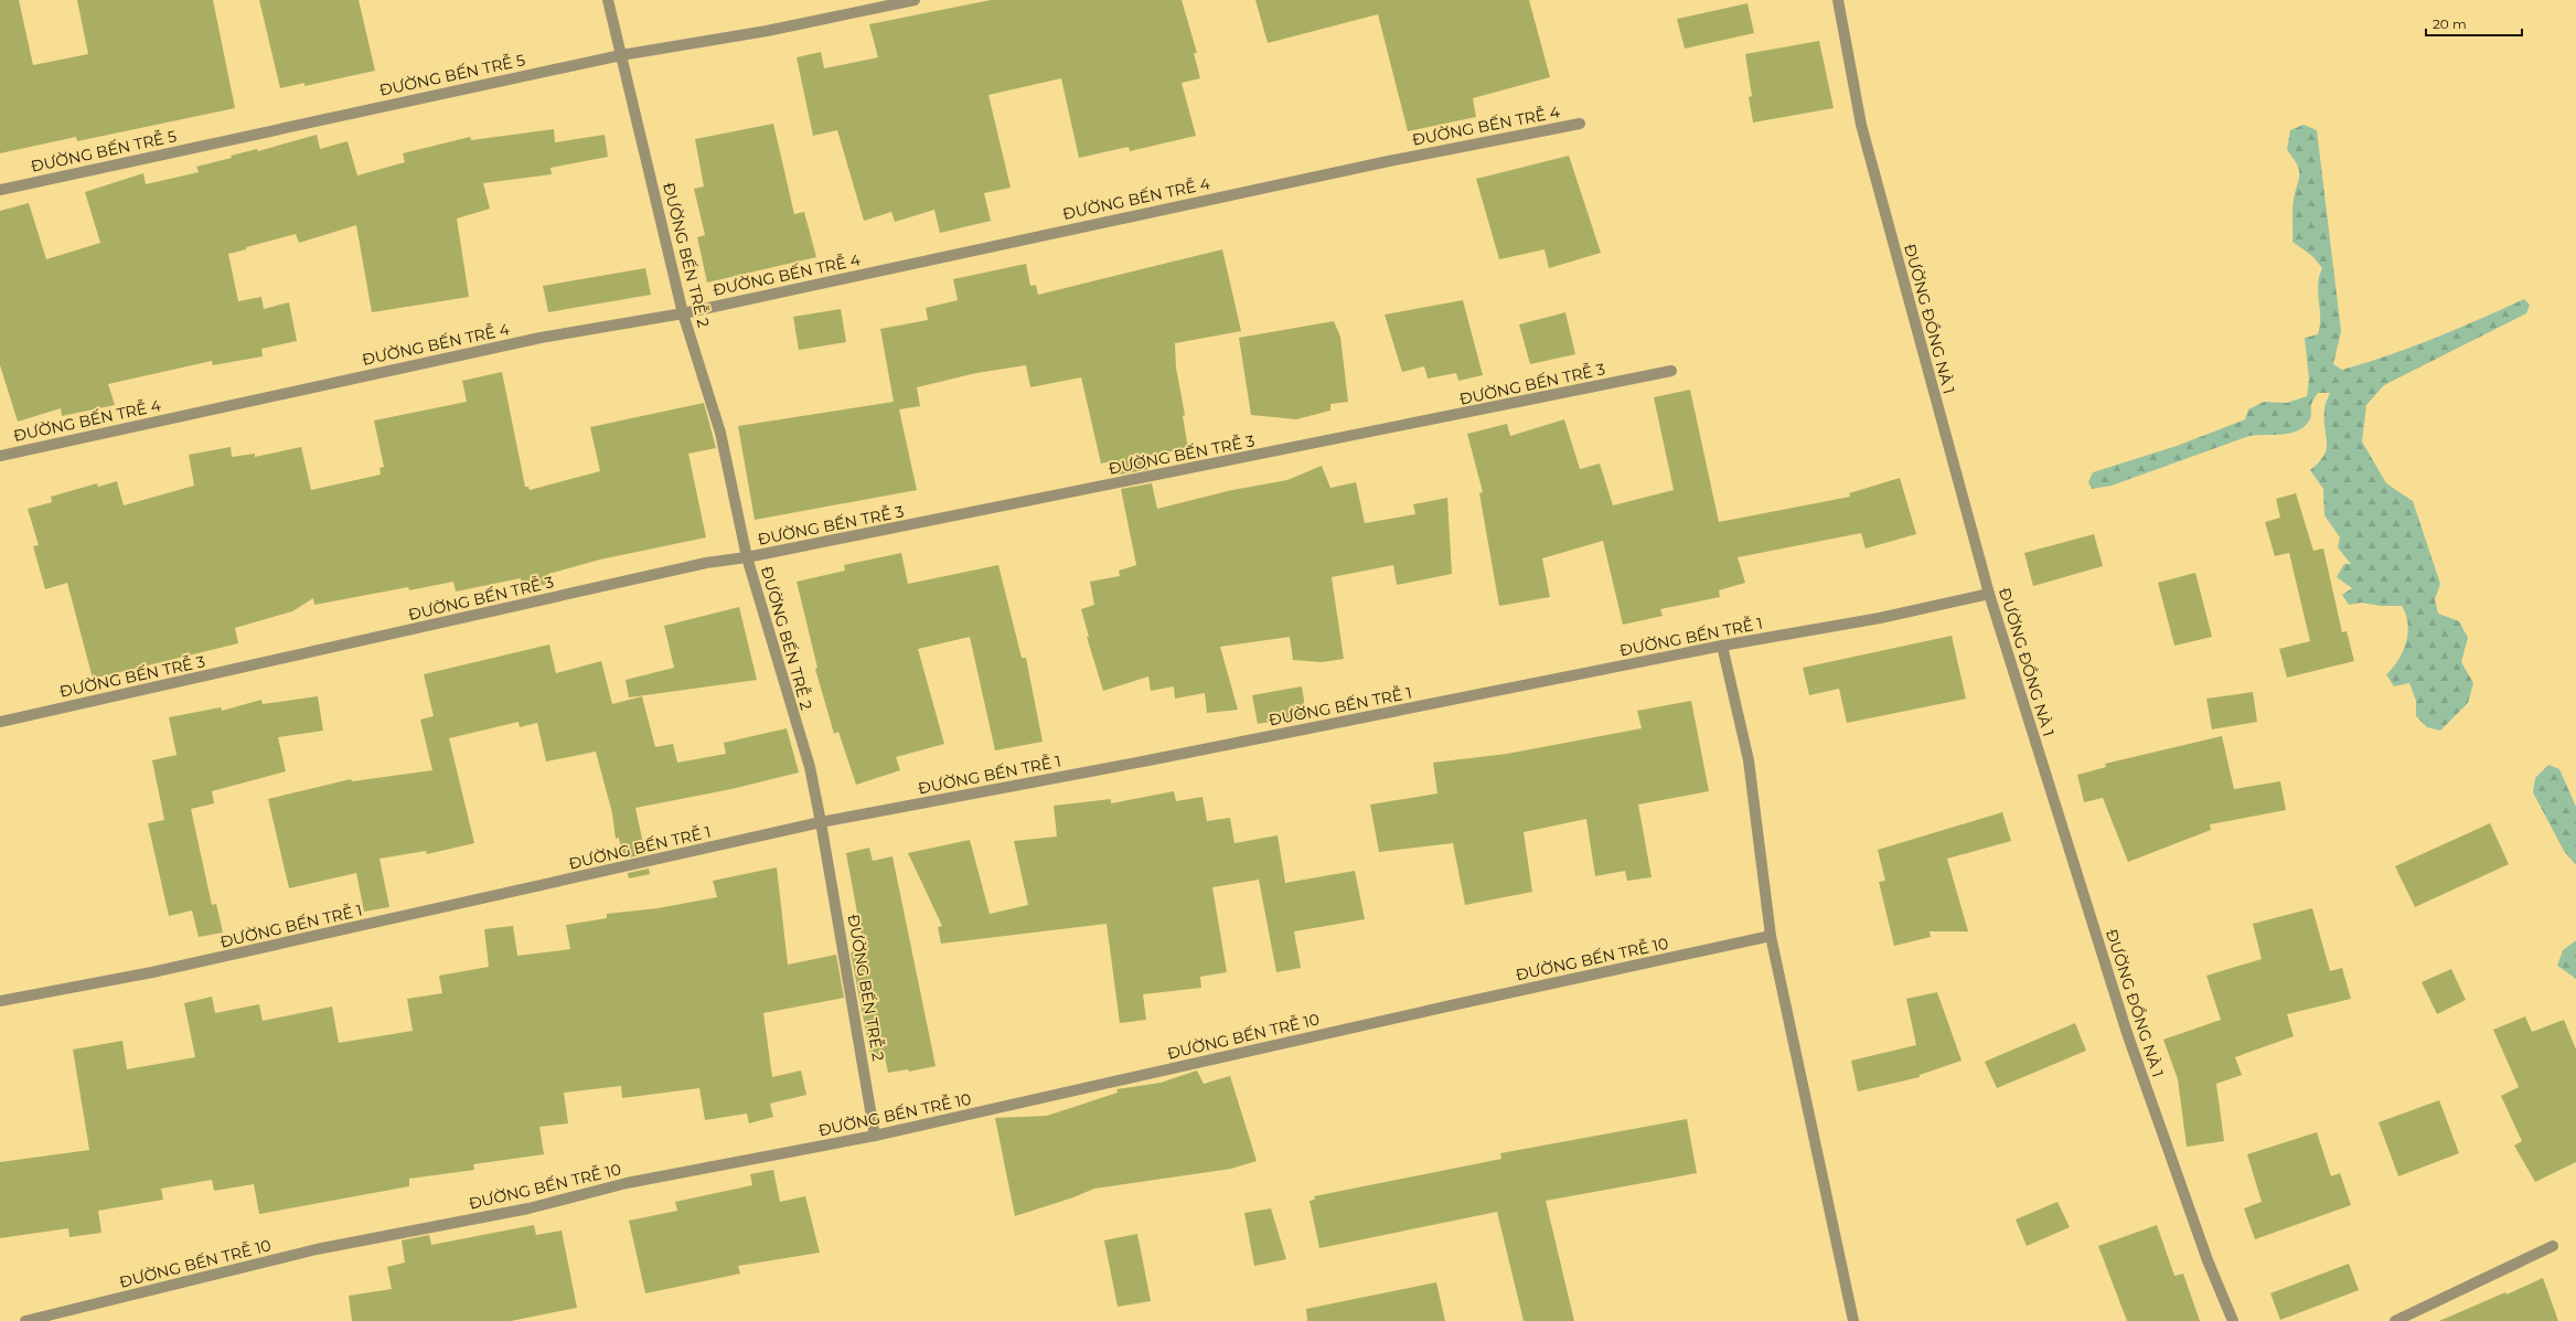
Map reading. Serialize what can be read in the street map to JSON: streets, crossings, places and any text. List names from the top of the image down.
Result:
{
  "streets": {
    "street": [
      "ĐƯỜNG BẾN TRỄ 5",
      "ĐƯỜNG BẾN TRỄ 4",
      "ĐƯỜNG BẾN TRỄ 2",
      "ĐƯỜNG ĐỒNG NÀ 1",
      "ĐƯỜNG BẾN TRỄ 3",
      "ĐƯỜNG BẾN TRỄ 1",
      "ĐƯỜNG BẾN TRỄ 10"
    ]
  },
  "crossings": [
    ["ĐƯỜNG BẾN TRỄ 5", "ĐƯỜNG BẾN TRỄ 2"],
    ["ĐƯỜNG BẾN TRỄ 4", "ĐƯỜNG BẾN TRỄ 2"],
    ["ĐƯỜNG BẾN TRỄ 2", "ĐƯỜNG BẾN TRỄ 3"],
    ["ĐƯỜNG BẾN TRỄ 2", "ĐƯỜNG BẾN TRỄ 1"],
    ["ĐƯỜNG BẾN TRỄ 2", "ĐƯỜNG BẾN TRỄ 10"],
    ["ĐƯỜNG ĐỒNG NÀ 1", "ĐƯỜNG BẾN TRỄ 1"]
  ],
  "scale_bar": "20 m"
}
